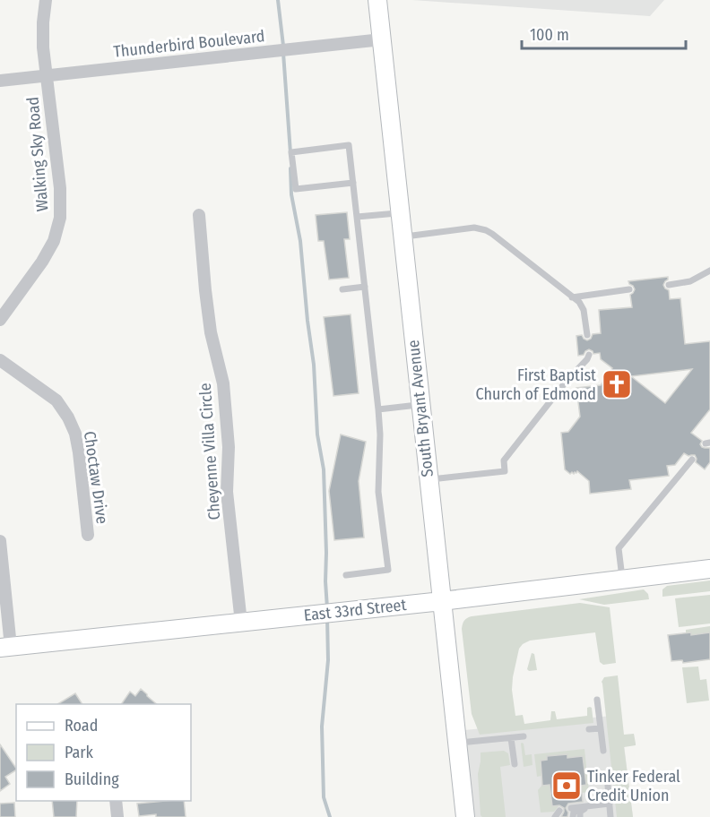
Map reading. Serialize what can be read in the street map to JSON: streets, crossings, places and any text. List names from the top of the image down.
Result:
{
  "streets": {
    "street": [
      "Thunderbird Boulevard",
      "Walking Sky Road",
      "South Bryant Avenue",
      "Cheyenne Villa Circle",
      "Choctaw Drive",
      "East 33rd Street"
    ]
  },
  "crossings": [
    ["Thunderbird Boulevard", "Walking Sky Road"],
    ["Thunderbird Boulevard", "South Bryant Avenue"],
    ["South Bryant Avenue", "East 33rd Street"],
    ["Cheyenne Villa Circle", "East 33rd Street"]
  ],
  "places": {
    "church": ["First Baptist Church of Edmond"],
    "bank": ["Tinker Federal Credit Union"]
  },
  "legend": ["Road", "Park", "Building"],
  "scale_bar": "100 m"
}
